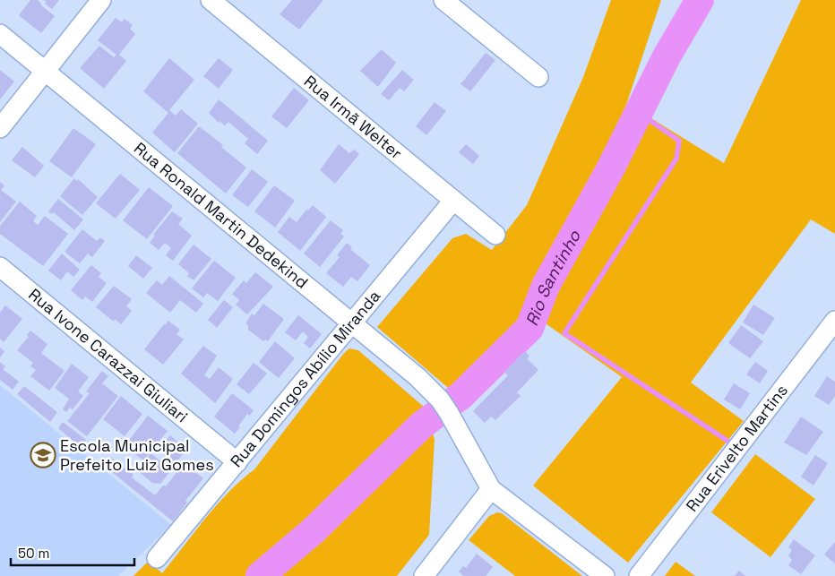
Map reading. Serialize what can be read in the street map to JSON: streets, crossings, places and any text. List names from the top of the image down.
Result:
{
  "streets": {
    "street": [
      "Rua Irmã Welter",
      "Rua Ronald Martin Dedekind",
      "Rua Ivone Carazzai Giuliari",
      "Rua Domingos Abílio Miranda",
      "Rua Erivelto Martins"
    ]
  },
  "crossings": [
    ["Rua Irmã Welter", "Rua Domingos Abílio Miranda"],
    ["Rua Ronald Martin Dedekind", "Rua Domingos Abílio Miranda"],
    ["Rua Ivone Carazzai Giuliari", "Rua Domingos Abílio Miranda"]
  ],
  "water": ["Rio Santinho"],
  "places": {
    "school or university": ["Escola Municipal Prefeito Luiz Gomes"]
  },
  "scale_bar": "50 m"
}
